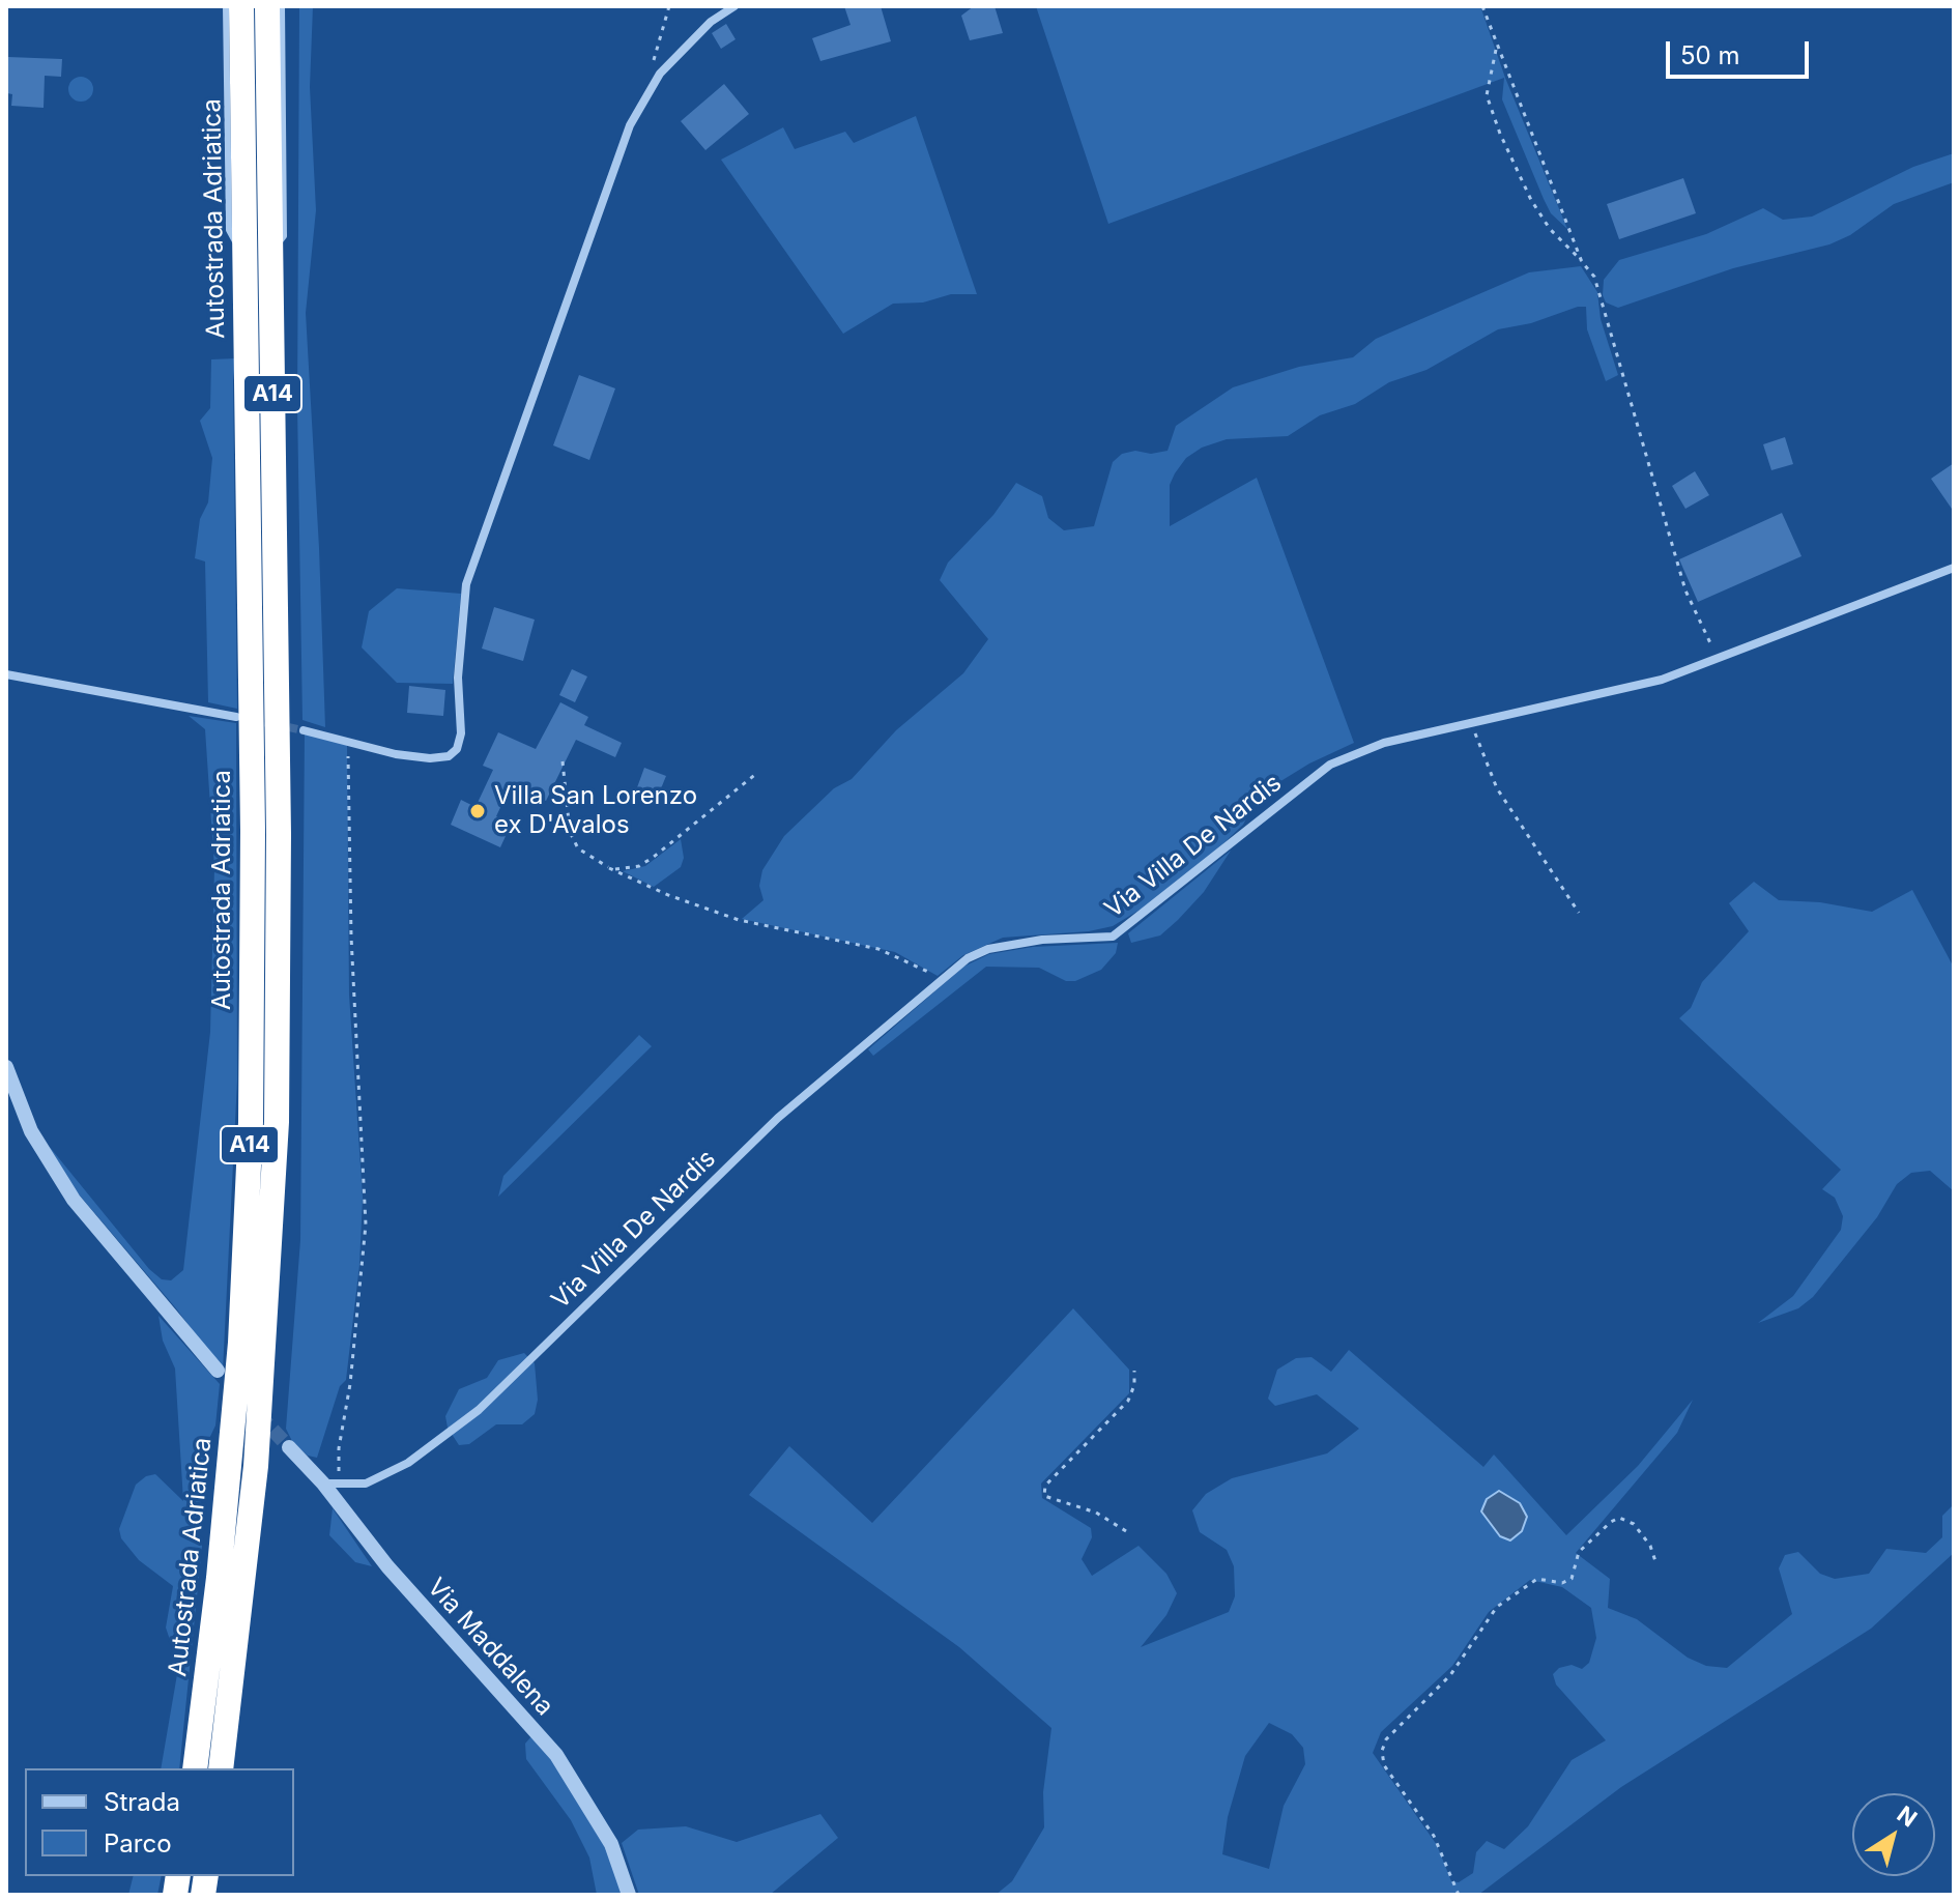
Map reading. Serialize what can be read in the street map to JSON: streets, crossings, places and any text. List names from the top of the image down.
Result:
{
  "streets": {
    "highway": ["Autostrada Adriatica", "A14"],
    "street": ["Via Villa De Nardis", "Via Maddalena"]
  },
  "crossings": [
    ["Via Villa De Nardis", "Via Maddalena"]
  ],
  "places": ["Villa San Lorenzo ex D'Avalos"],
  "legend": ["Strada", "Parco"],
  "scale_bar": "50 m",
  "north": "top right"
}
